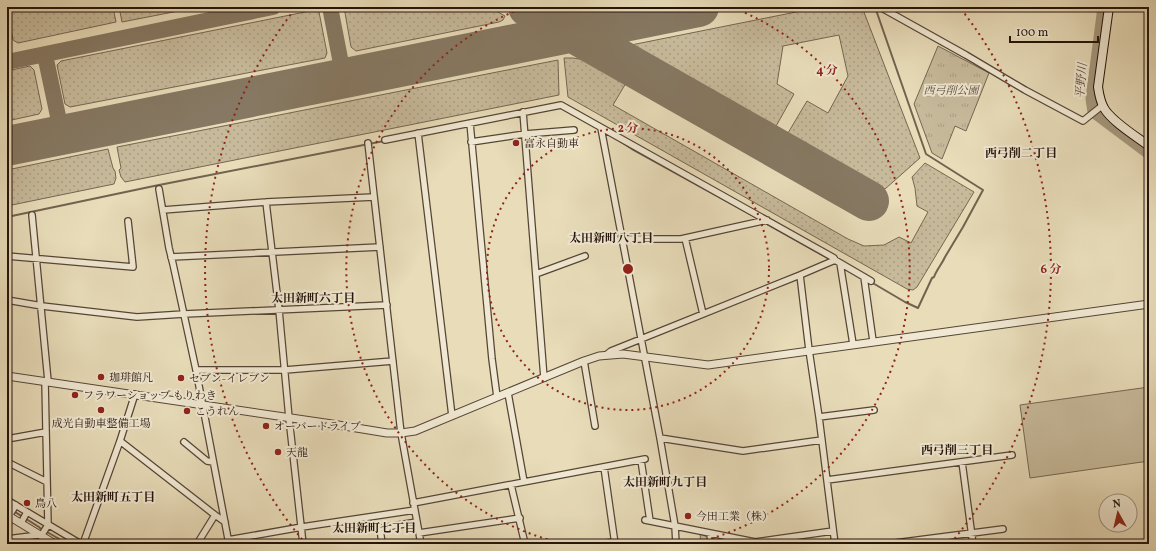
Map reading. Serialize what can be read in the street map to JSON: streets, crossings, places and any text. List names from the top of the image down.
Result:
{
  "districts": [
    "西弓削二丁目",
    "太田新町八丁目",
    "太田新町六丁目",
    "西弓削三丁目",
    "太田新町九丁目",
    "太田新町五丁目",
    "太田新町七丁目"
  ],
  "water": ["平野川"],
  "parks": ["西弓削公園"],
  "places": [
    "富永自動車",
    "珈琲館凡",
    "セブン-イレブン",
    "フラワーショップ もりわき",
    "成光自動車整備工場",
    "こうれん",
    "オーバードライブ",
    "天龍",
    "鳥八",
    "今田工業（株）"
  ],
  "scale_bar": "100 m",
  "north": "top",
  "rings": ["4 分", "2 分", "6 分"]
}
